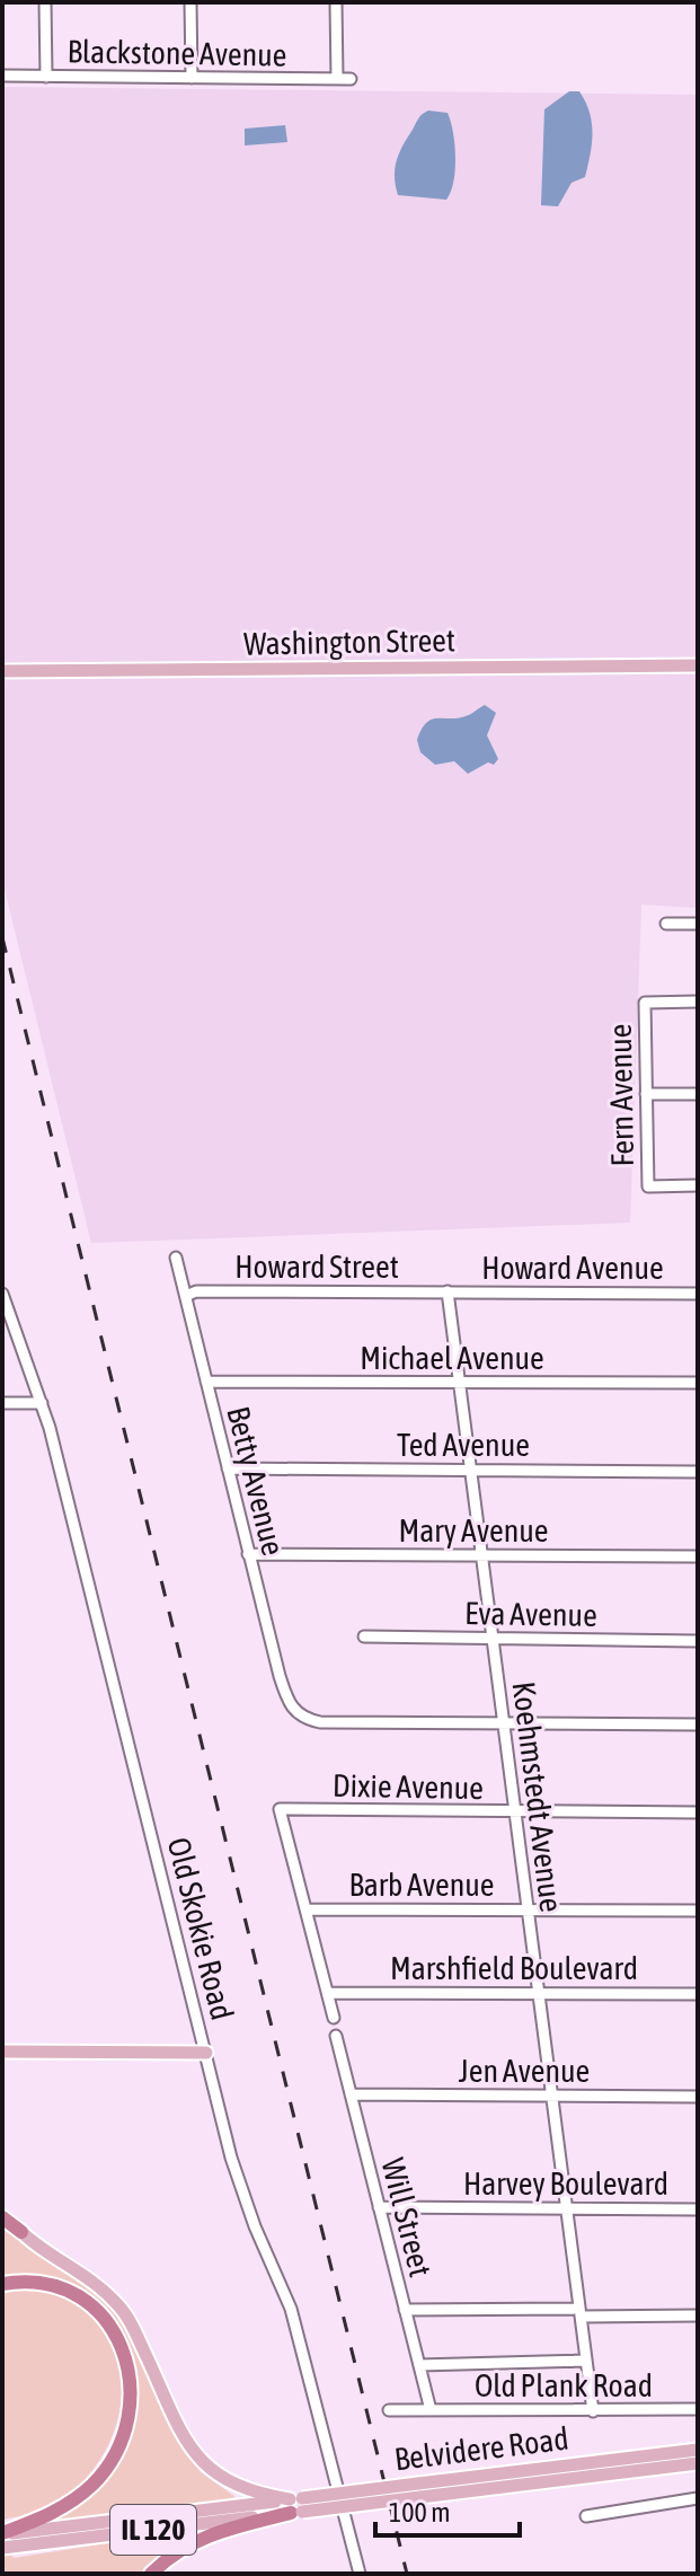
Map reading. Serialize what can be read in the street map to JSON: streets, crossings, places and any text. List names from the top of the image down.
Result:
{
  "streets": {
    "main road": ["Washington Street", "Belvidere Road", "IL 120"],
    "street": [
      "Blackstone Avenue",
      "Fern Avenue",
      "Howard Street",
      "Howard Avenue",
      "Michael Avenue",
      "Ted Avenue",
      "Betty Avenue",
      "Mary Avenue",
      "Eva Avenue",
      "Dixie Avenue",
      "Koehmstedt Avenue",
      "Barb Avenue",
      "Old Skokie Road",
      "Marshfield Boulevard",
      "Jen Avenue",
      "Harvey Boulevard",
      "Will Street",
      "Old Plank Road"
    ]
  },
  "crossings": [
    ["Howard Street", "Howard Avenue"],
    ["Howard Street", "Betty Avenue"],
    ["Howard Street", "Koehmstedt Avenue"],
    ["Howard Avenue", "Koehmstedt Avenue"],
    ["Michael Avenue", "Betty Avenue"],
    ["Michael Avenue", "Koehmstedt Avenue"],
    ["Ted Avenue", "Betty Avenue"],
    ["Ted Avenue", "Koehmstedt Avenue"],
    ["Betty Avenue", "Mary Avenue"],
    ["Betty Avenue", "Koehmstedt Avenue"],
    ["Mary Avenue", "Koehmstedt Avenue"],
    ["Eva Avenue", "Koehmstedt Avenue"],
    ["Dixie Avenue", "Koehmstedt Avenue"],
    ["Dixie Avenue", "Barb Avenue"],
    ["Koehmstedt Avenue", "Barb Avenue"],
    ["Koehmstedt Avenue", "Marshfield Boulevard"],
    ["Koehmstedt Avenue", "Jen Avenue"],
    ["Koehmstedt Avenue", "Harvey Boulevard"],
    ["Koehmstedt Avenue", "Old Plank Road"],
    ["Jen Avenue", "Will Street"],
    ["Harvey Boulevard", "Will Street"],
    ["Will Street", "Old Plank Road"]
  ],
  "scale_bar": "100 m"
}
